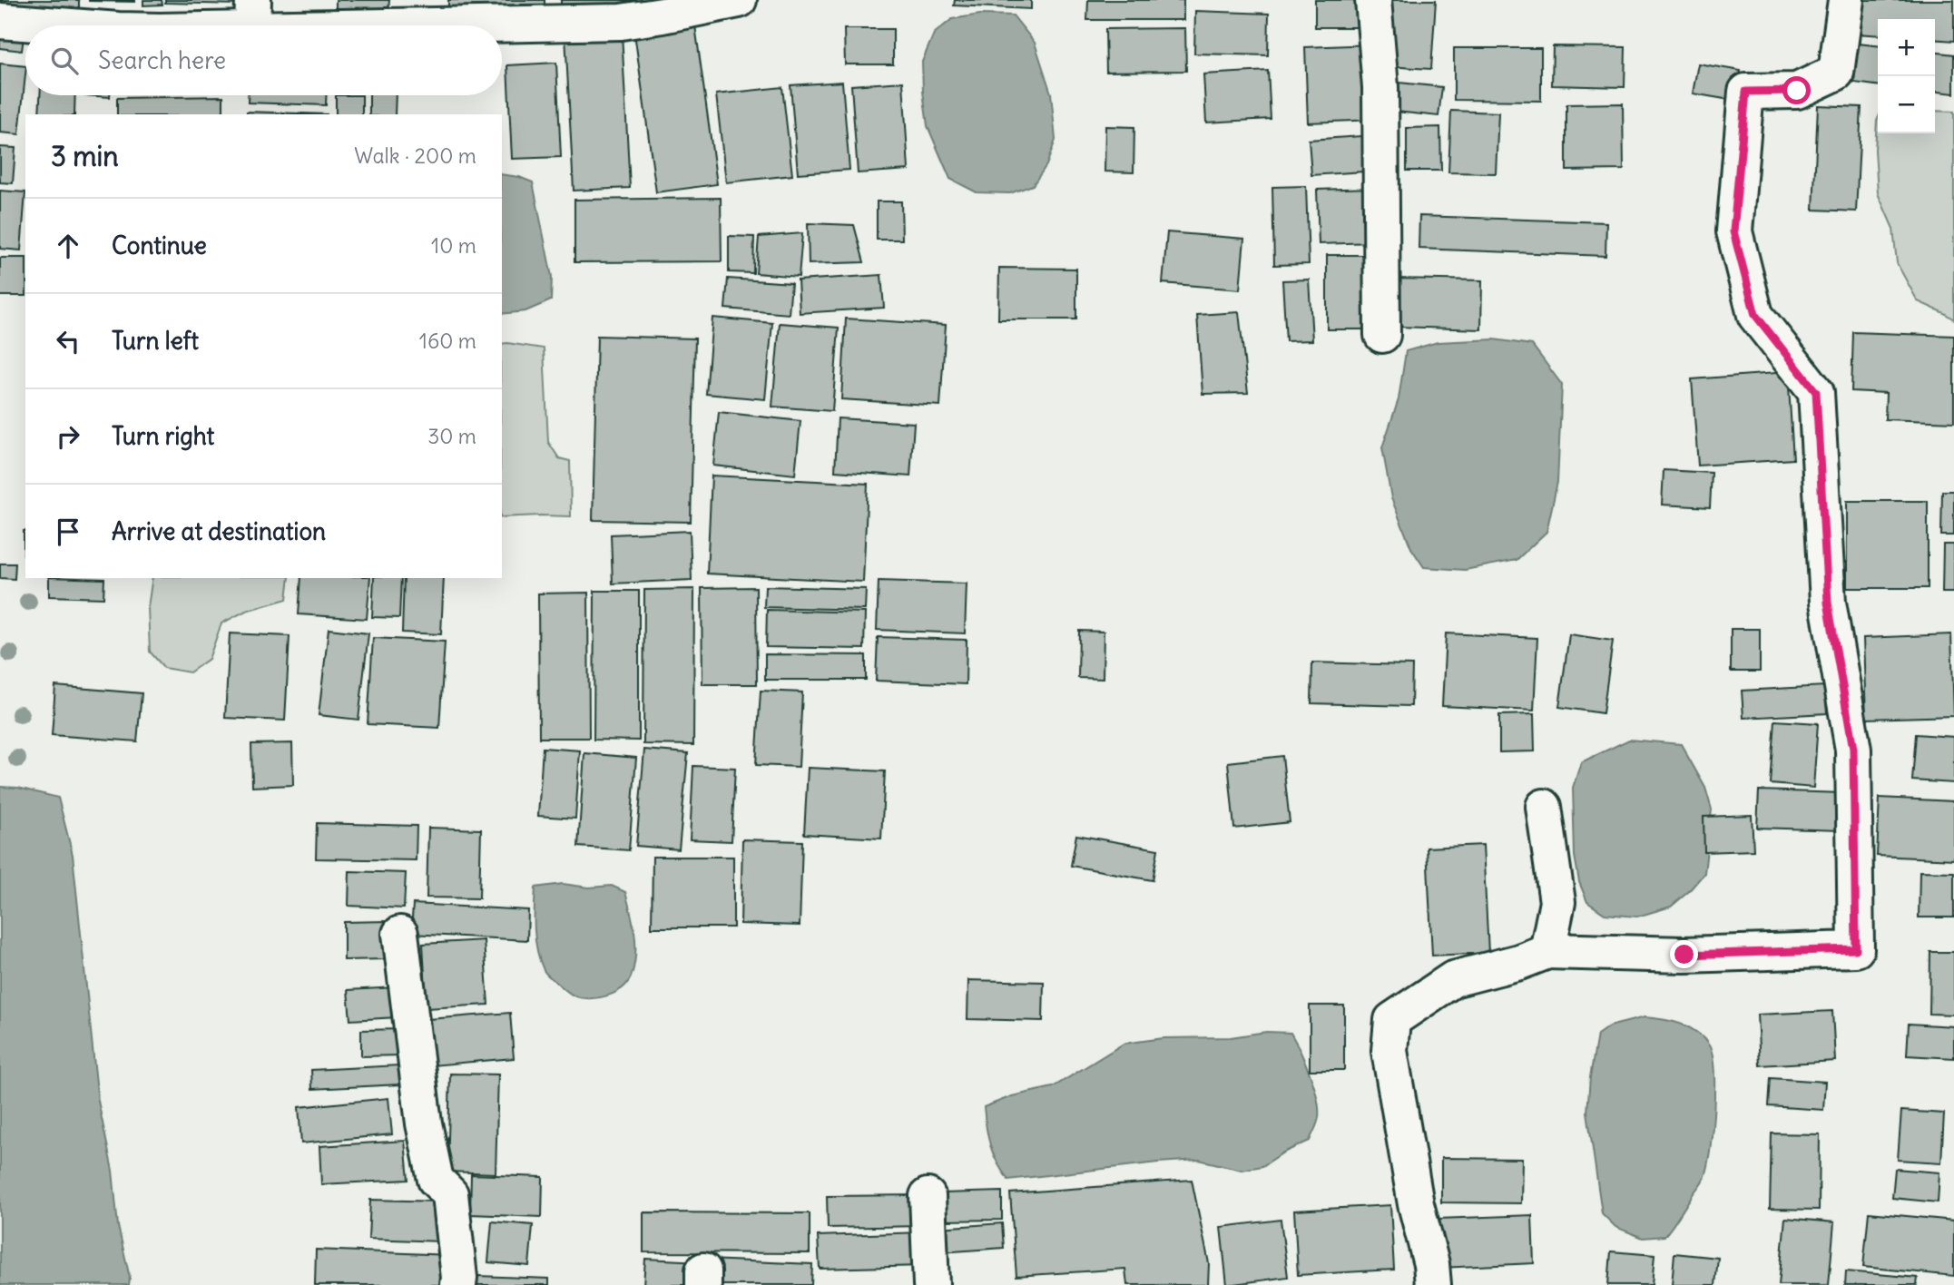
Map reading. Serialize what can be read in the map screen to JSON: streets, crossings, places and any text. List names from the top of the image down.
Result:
{
  "page": {
    "map_buttons": ["+", "−"],
    "search": "Search here",
    "heading": ["3 min", "Walk · 200 m"],
    "list": [
      ["Continue", "10 m"],
      ["Turn left", "160 m"],
      ["Turn right", "30 m"],
      "Arrive at destination"
    ]
  }
}
